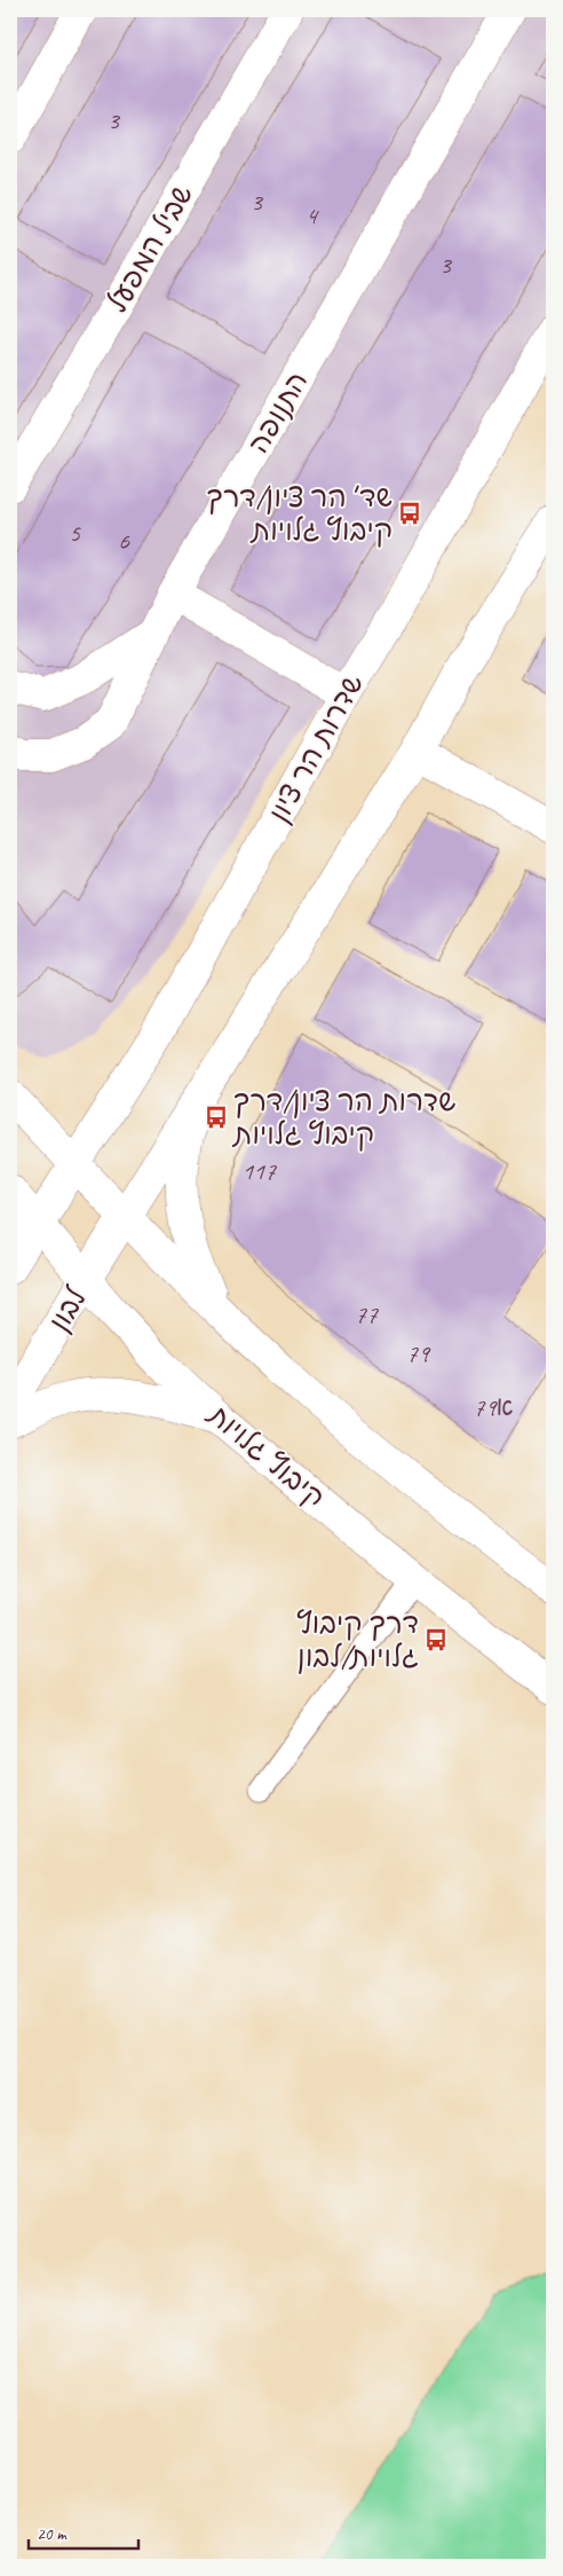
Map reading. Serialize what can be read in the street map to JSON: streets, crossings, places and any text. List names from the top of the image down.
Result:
{
  "streets": {
    "street": [
      "שביל המפעל",
      "התנופה",
      "שדרות הר ציון",
      "לבון",
      "קיבוץ גלויות"
    ]
  },
  "crossings": [
    ["לבון", "קיבוץ גלויות"]
  ],
  "places": {
    "bus stop": ["שד׳ הר ציון/דרך קיבוץ גלויות", "שדרות הר ציון/דרך קיבוץ גלויות", "דרך קיבוץ גלויות/לבון"]
  },
  "house_numbers": [
    "3",
    "3",
    "4",
    "3",
    "5",
    "6",
    "117",
    "77",
    "79",
    "79א"
  ],
  "scale_bar": "20 m"
}
